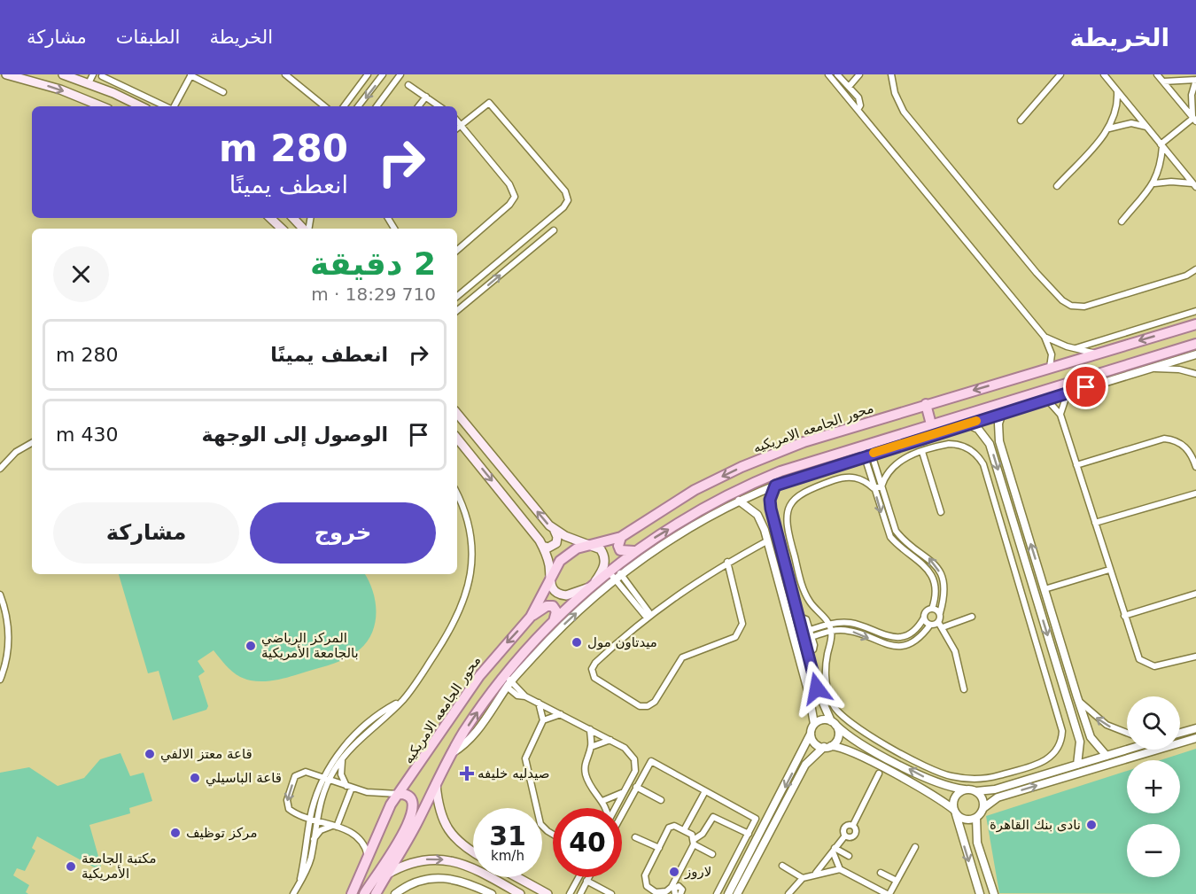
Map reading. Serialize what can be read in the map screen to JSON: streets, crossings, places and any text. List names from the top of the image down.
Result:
{
  "streets": {
    "main road": ["محور الجامعه الامريكيه"]
  },
  "places": {
    "other": [
      "ميدتاون مول",
      "المركز الرياضي بالجامعة الأمريكية",
      "قاعة معتز الالفي",
      "قاعة الباسيلي",
      "نادى بنك القاهرة",
      "مركز توظيف",
      "مكتبة الجامعة الأمريكية",
      "لاروز"
    ],
    "health": ["صيدليه خليفه"]
  },
  "page": {
    "header": "الخريطة",
    "nav": ["الخريطة", "الطبقات", "مشاركة"],
    "turn": ["280 m", "انعطف يمينًا"],
    "heading": ["2 دقيقة", "710 m · 18:29"],
    "list": [
      {
        "name": "انعطف يمينًا",
        "value": "280 m"
      },
      {
        "name": "الوصول إلى الوجهة",
        "value": "430 m"
      }
    ],
    "buttons": ["خروج", "مشاركة"],
    "map_buttons": ["+", "−"],
    "speed": "31 km/h",
    "limit": "40"
  }
}
